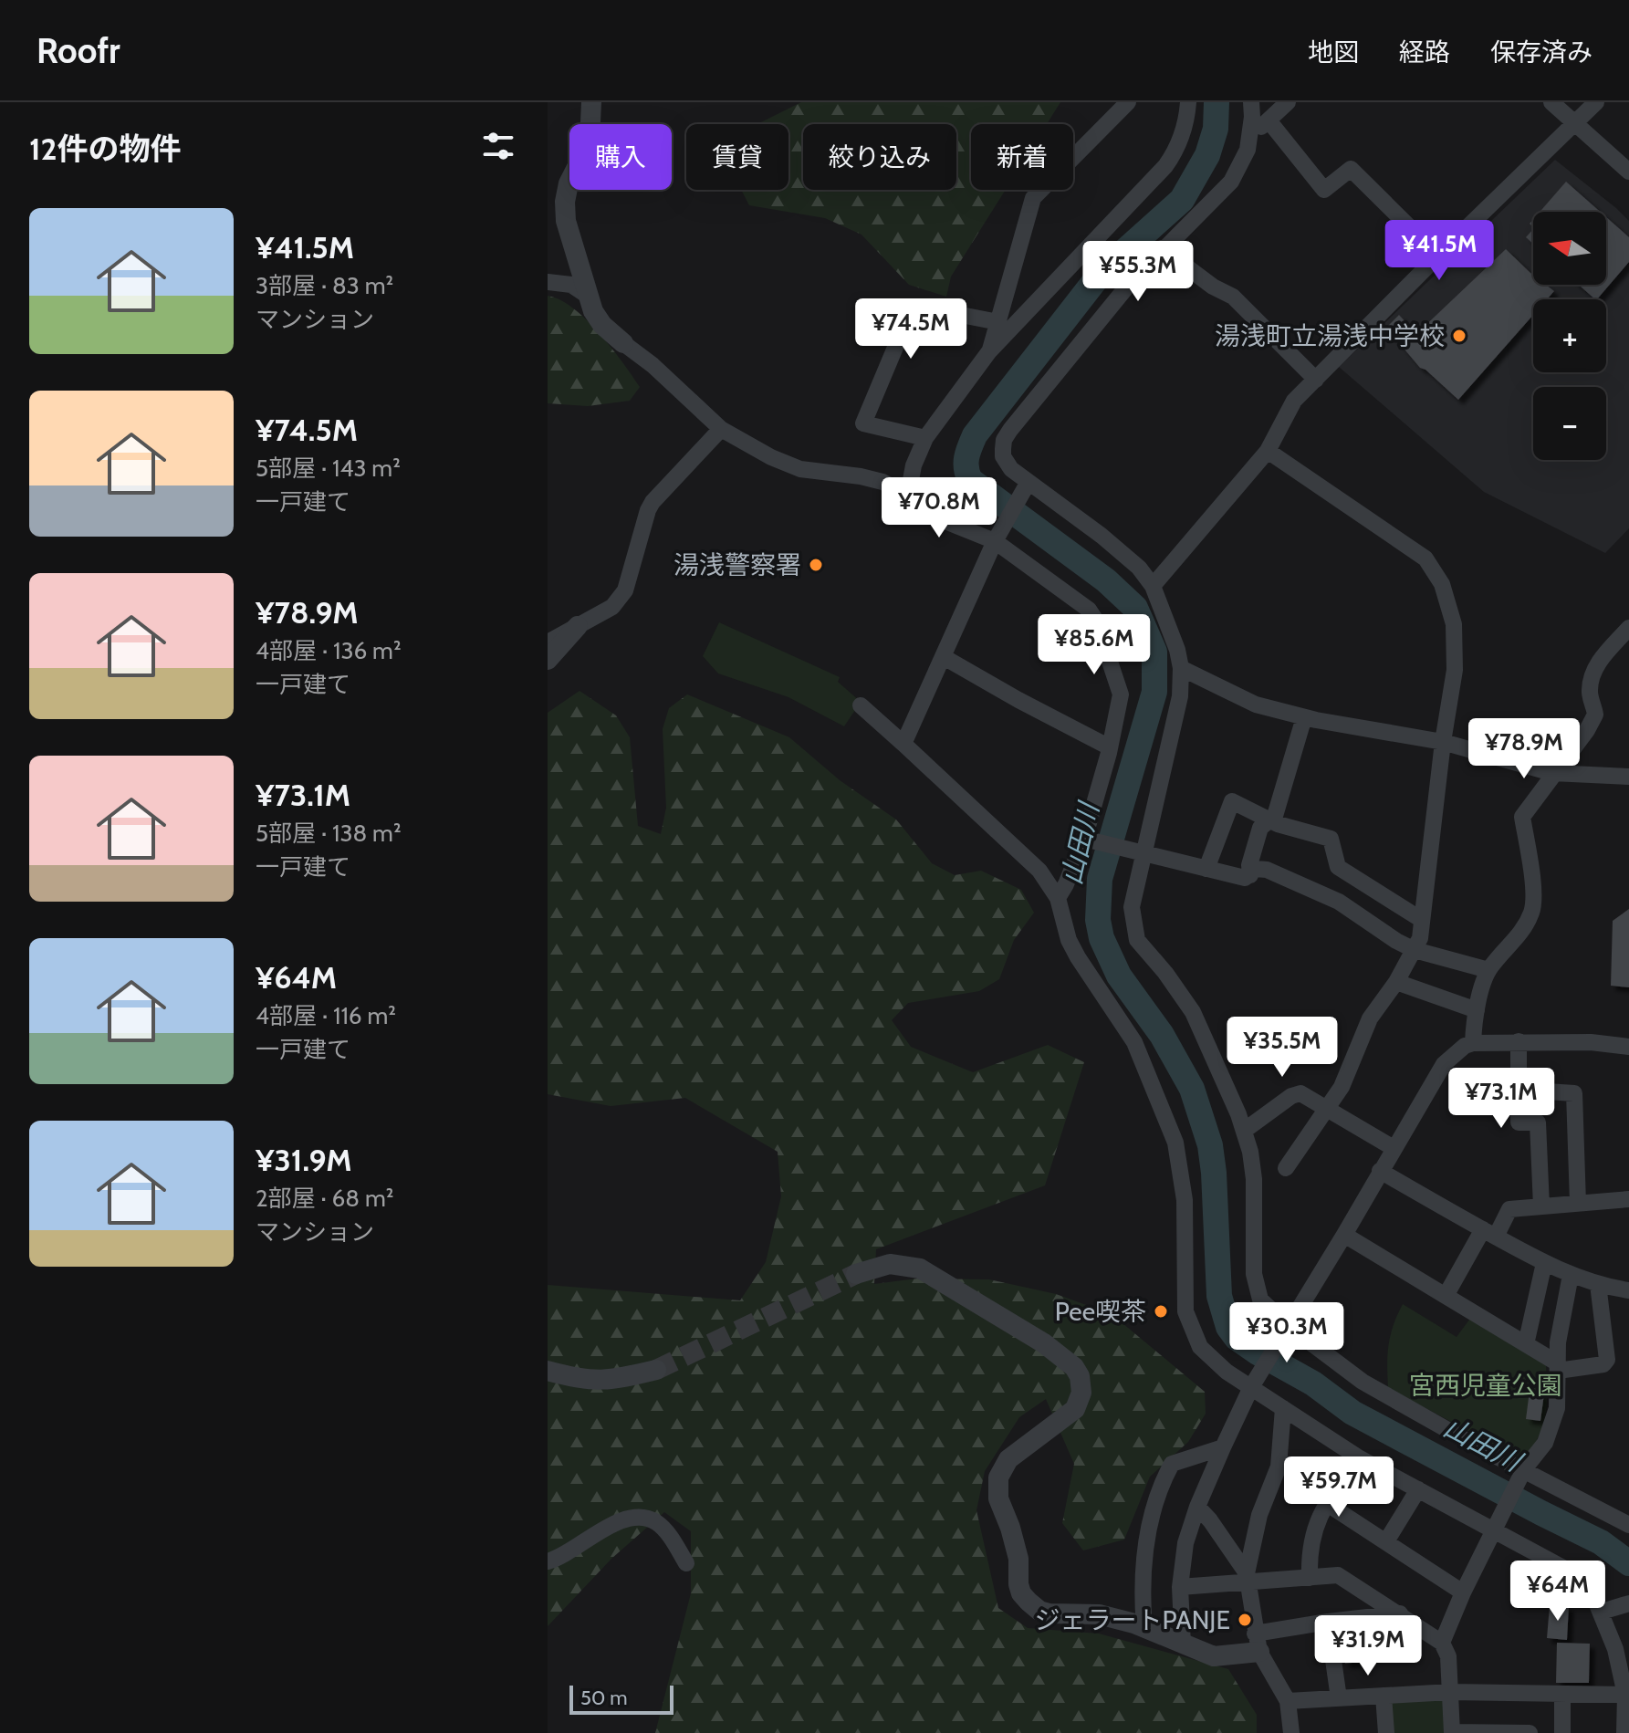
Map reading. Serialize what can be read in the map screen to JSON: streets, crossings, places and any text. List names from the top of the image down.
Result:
{
  "water": ["山田川"],
  "parks": ["宮西児童公園"],
  "places": [
    "湯浅町立湯浅中学校",
    "湯浅警察署",
    "Pee喫茶",
    "ジェラートPANJE"
  ],
  "scale_bar": "50 m",
  "north": "left",
  "page": {
    "header": "Roofr",
    "nav": ["地図", "経路", "保存済み"],
    "heading": "12件の物件",
    "chip": [
      "購入",
      "賃貸",
      "絞り込み",
      "新着"
    ],
    "list": [
      {
        "name": "¥41.5M",
        "note": "3部屋 · 83 m² · マンション"
      },
      {
        "name": "¥74.5M",
        "note": "5部屋 · 143 m² · 一戸建て"
      },
      {
        "name": "¥78.9M",
        "note": "4部屋 · 136 m² · 一戸建て"
      },
      {
        "name": "¥73.1M",
        "note": "5部屋 · 138 m² · 一戸建て"
      },
      {
        "name": "¥64M",
        "note": "4部屋 · 116 m² · 一戸建て"
      },
      {
        "name": "¥31.9M",
        "note": "2部屋 · 68 m² · マンション"
      }
    ],
    "map_buttons": ["+", "−"],
    "price": [
      "¥41.5M",
      "¥55.3M",
      "¥74.5M",
      "¥70.8M",
      "¥85.6M",
      "¥78.9M",
      "¥35.5M",
      "¥73.1M",
      "¥30.3M",
      "¥59.7M",
      "¥64M",
      "¥31.9M"
    ],
    "scale": "50 m"
  }
}
